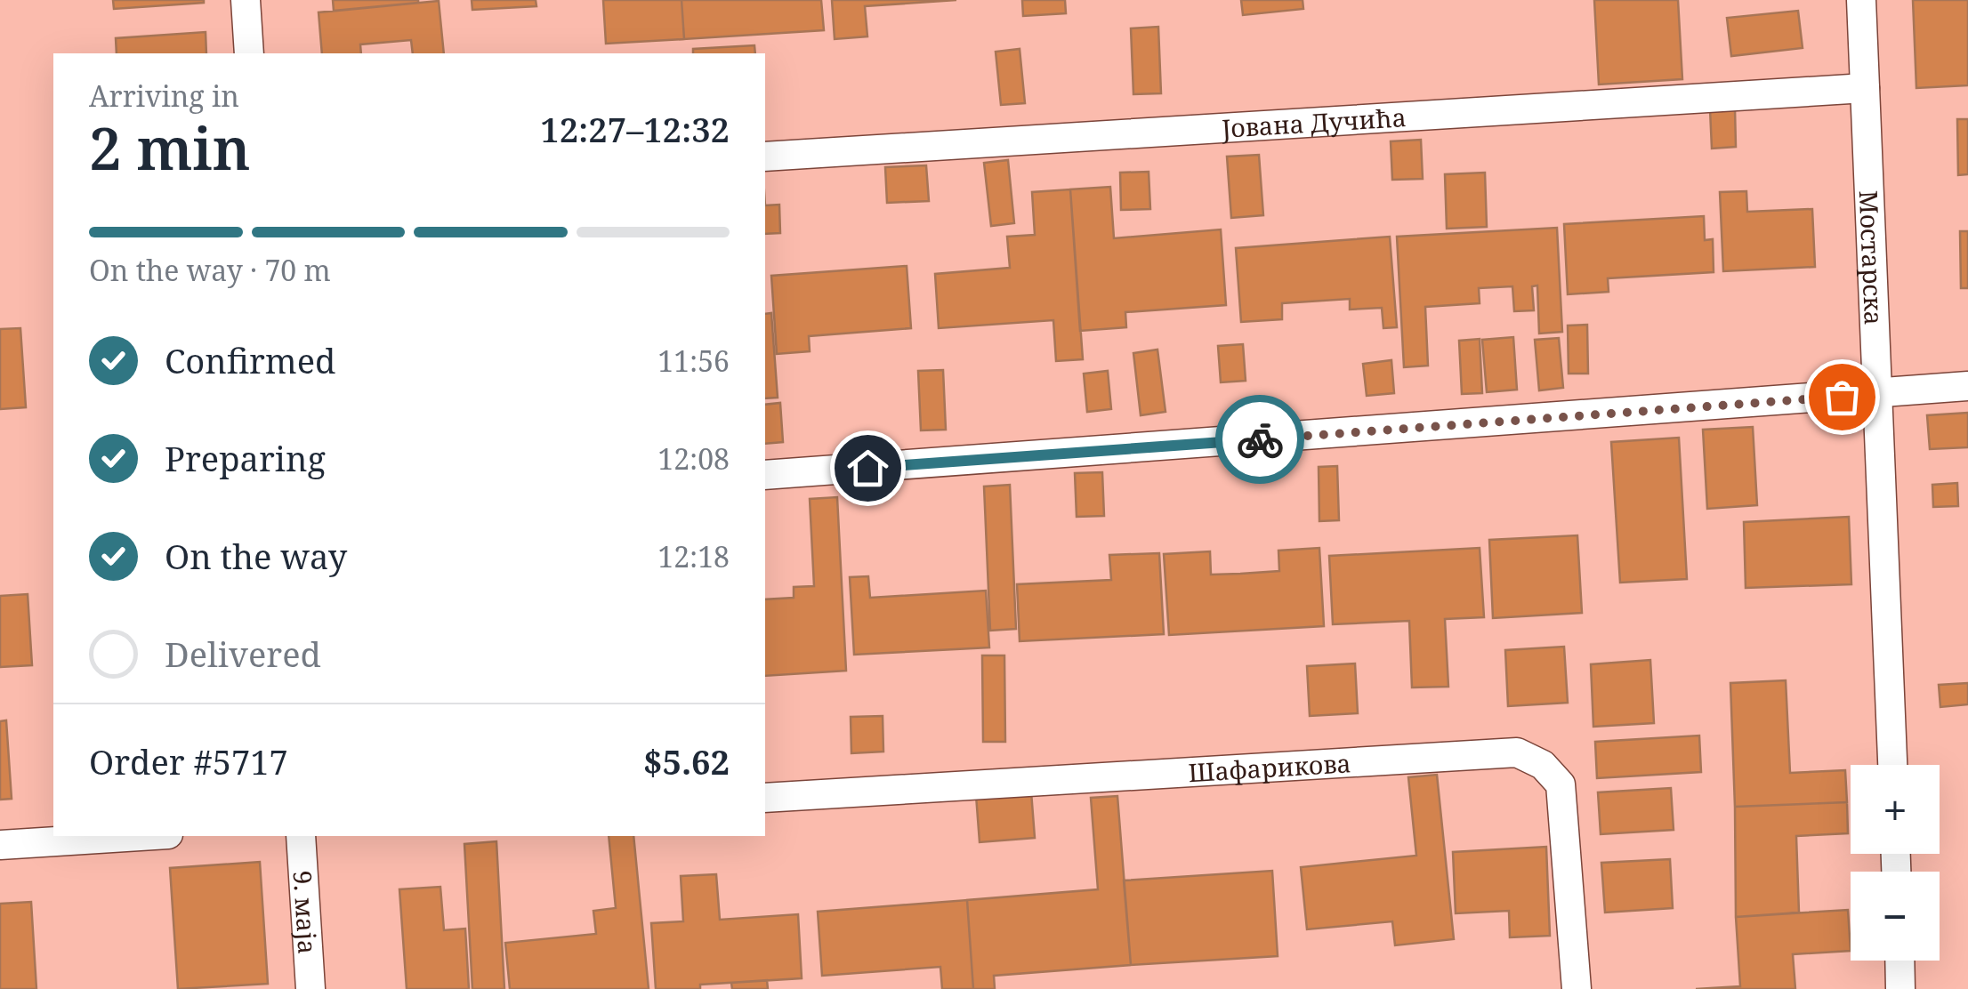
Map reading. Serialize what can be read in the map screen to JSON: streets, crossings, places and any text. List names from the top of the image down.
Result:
{
  "streets": {
    "street": [
      "Јована Дучића",
      "Мостарска",
      "Шафарикова",
      "9. маја"
    ]
  },
  "crossings": [
    ["Јована Дучића", "Мостарска"]
  ],
  "page": {
    "heading": ["2 min", "Arriving in", "12:27–12:32"],
    "panel": ["Order #5717", "$5.62"],
    "bar": "On the way · 70 m",
    "list": [
      ["Confirmed", "11:56"],
      ["Preparing", "12:08"],
      ["On the way", "12:18"],
      "Delivered"
    ],
    "map_buttons": ["+", "−"]
  }
}
